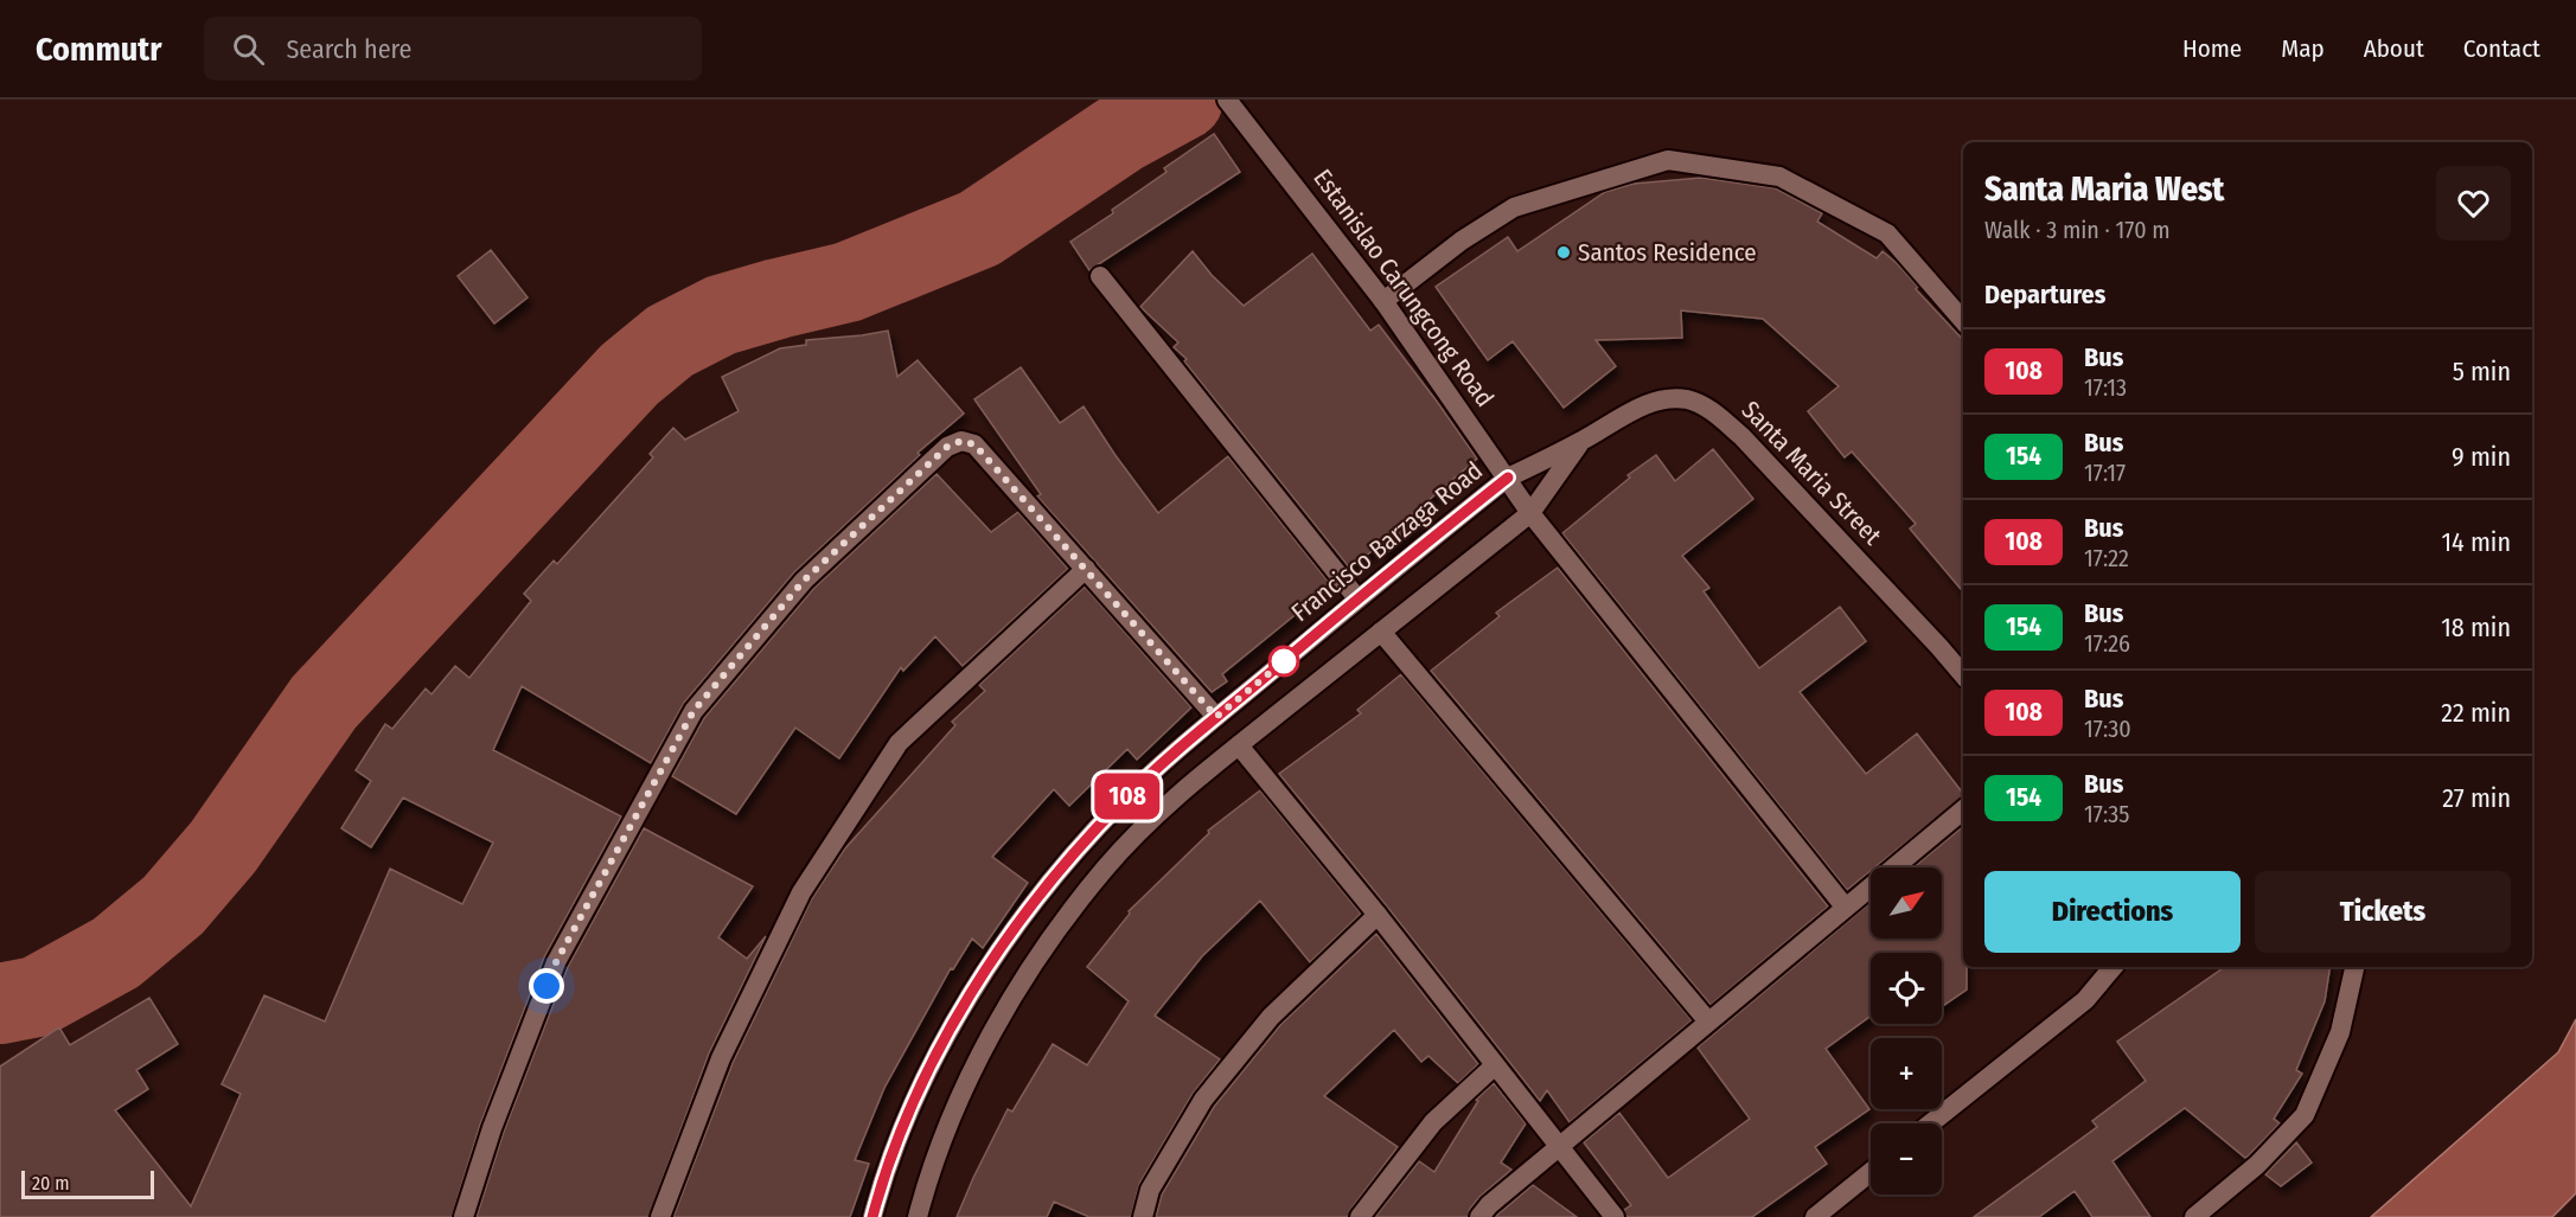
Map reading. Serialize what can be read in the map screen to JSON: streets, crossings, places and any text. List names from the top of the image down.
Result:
{
  "streets": {
    "street": ["Estanislao Carungcong Road", "Santa Maria Street", "Francisco Barzaga Road"]
  },
  "crossings": [
    ["Estanislao Carungcong Road", "Santa Maria Street"],
    ["Estanislao Carungcong Road", "Francisco Barzaga Road"],
    ["Santa Maria Street", "Francisco Barzaga Road"]
  ],
  "places": ["Santos Residence"],
  "lines": ["bus line 108"],
  "scale_bar": "20 m",
  "north": "top right",
  "page": {
    "header": "Commutr",
    "search": "Search here",
    "nav": [
      "Home",
      "Map",
      "About",
      "Contact"
    ],
    "on_map": "108",
    "heading": [
      ["Santa Maria West", "Walk · 3 min · 170 m"],
      "Departures"
    ],
    "list": [
      {
        "mark": "108",
        "name": "Bus",
        "note": "17:13",
        "value": "5 min"
      },
      {
        "mark": "154",
        "name": "Bus",
        "note": "17:17",
        "value": "9 min"
      },
      {
        "mark": "108",
        "name": "Bus",
        "note": "17:22",
        "value": "14 min"
      },
      {
        "mark": "154",
        "name": "Bus",
        "note": "17:26",
        "value": "18 min"
      },
      {
        "mark": "108",
        "name": "Bus",
        "note": "17:30",
        "value": "22 min"
      },
      {
        "mark": "154",
        "name": "Bus",
        "note": "17:35",
        "value": "27 min"
      }
    ],
    "buttons": ["Directions", "Tickets"],
    "map_buttons": ["+", "−"],
    "scale": "20 m"
  }
}
